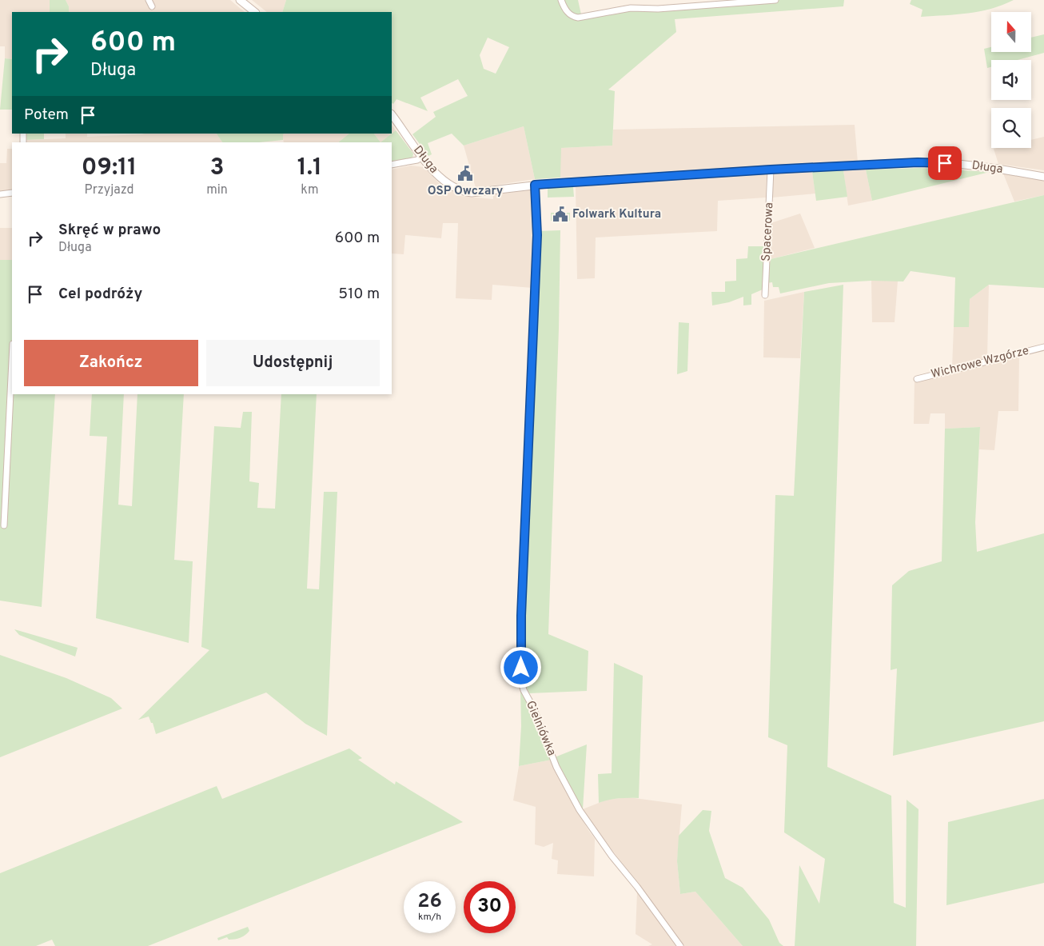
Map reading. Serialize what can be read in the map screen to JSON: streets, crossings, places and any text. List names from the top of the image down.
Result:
{
  "streets": {
    "street": [
      "Długa",
      "Spacerowa",
      "Wichrowe Wzgórze",
      "Gielniówka"
    ]
  },
  "crossings": [
    ["Długa", "Spacerowa"],
    ["Długa", "Gielniówka"]
  ],
  "places": {
    "public building": ["OSP Owczary", "Folwark Kultura"]
  },
  "north": "top",
  "page": {
    "turn": ["600 m", "Długa"],
    "then": "Potem",
    "eta": [
      "09:11",
      "Przyjazd",
      "3",
      "min",
      "1.1",
      "km"
    ],
    "list": [
      {
        "name": "Skręć w prawo",
        "note": "Długa",
        "value": "600 m"
      },
      {
        "name": "Cel podróży",
        "value": "510 m"
      }
    ],
    "buttons": ["Zakończ", "Udostępnij"],
    "speed": "26 km/h",
    "limit": "30"
  }
}
